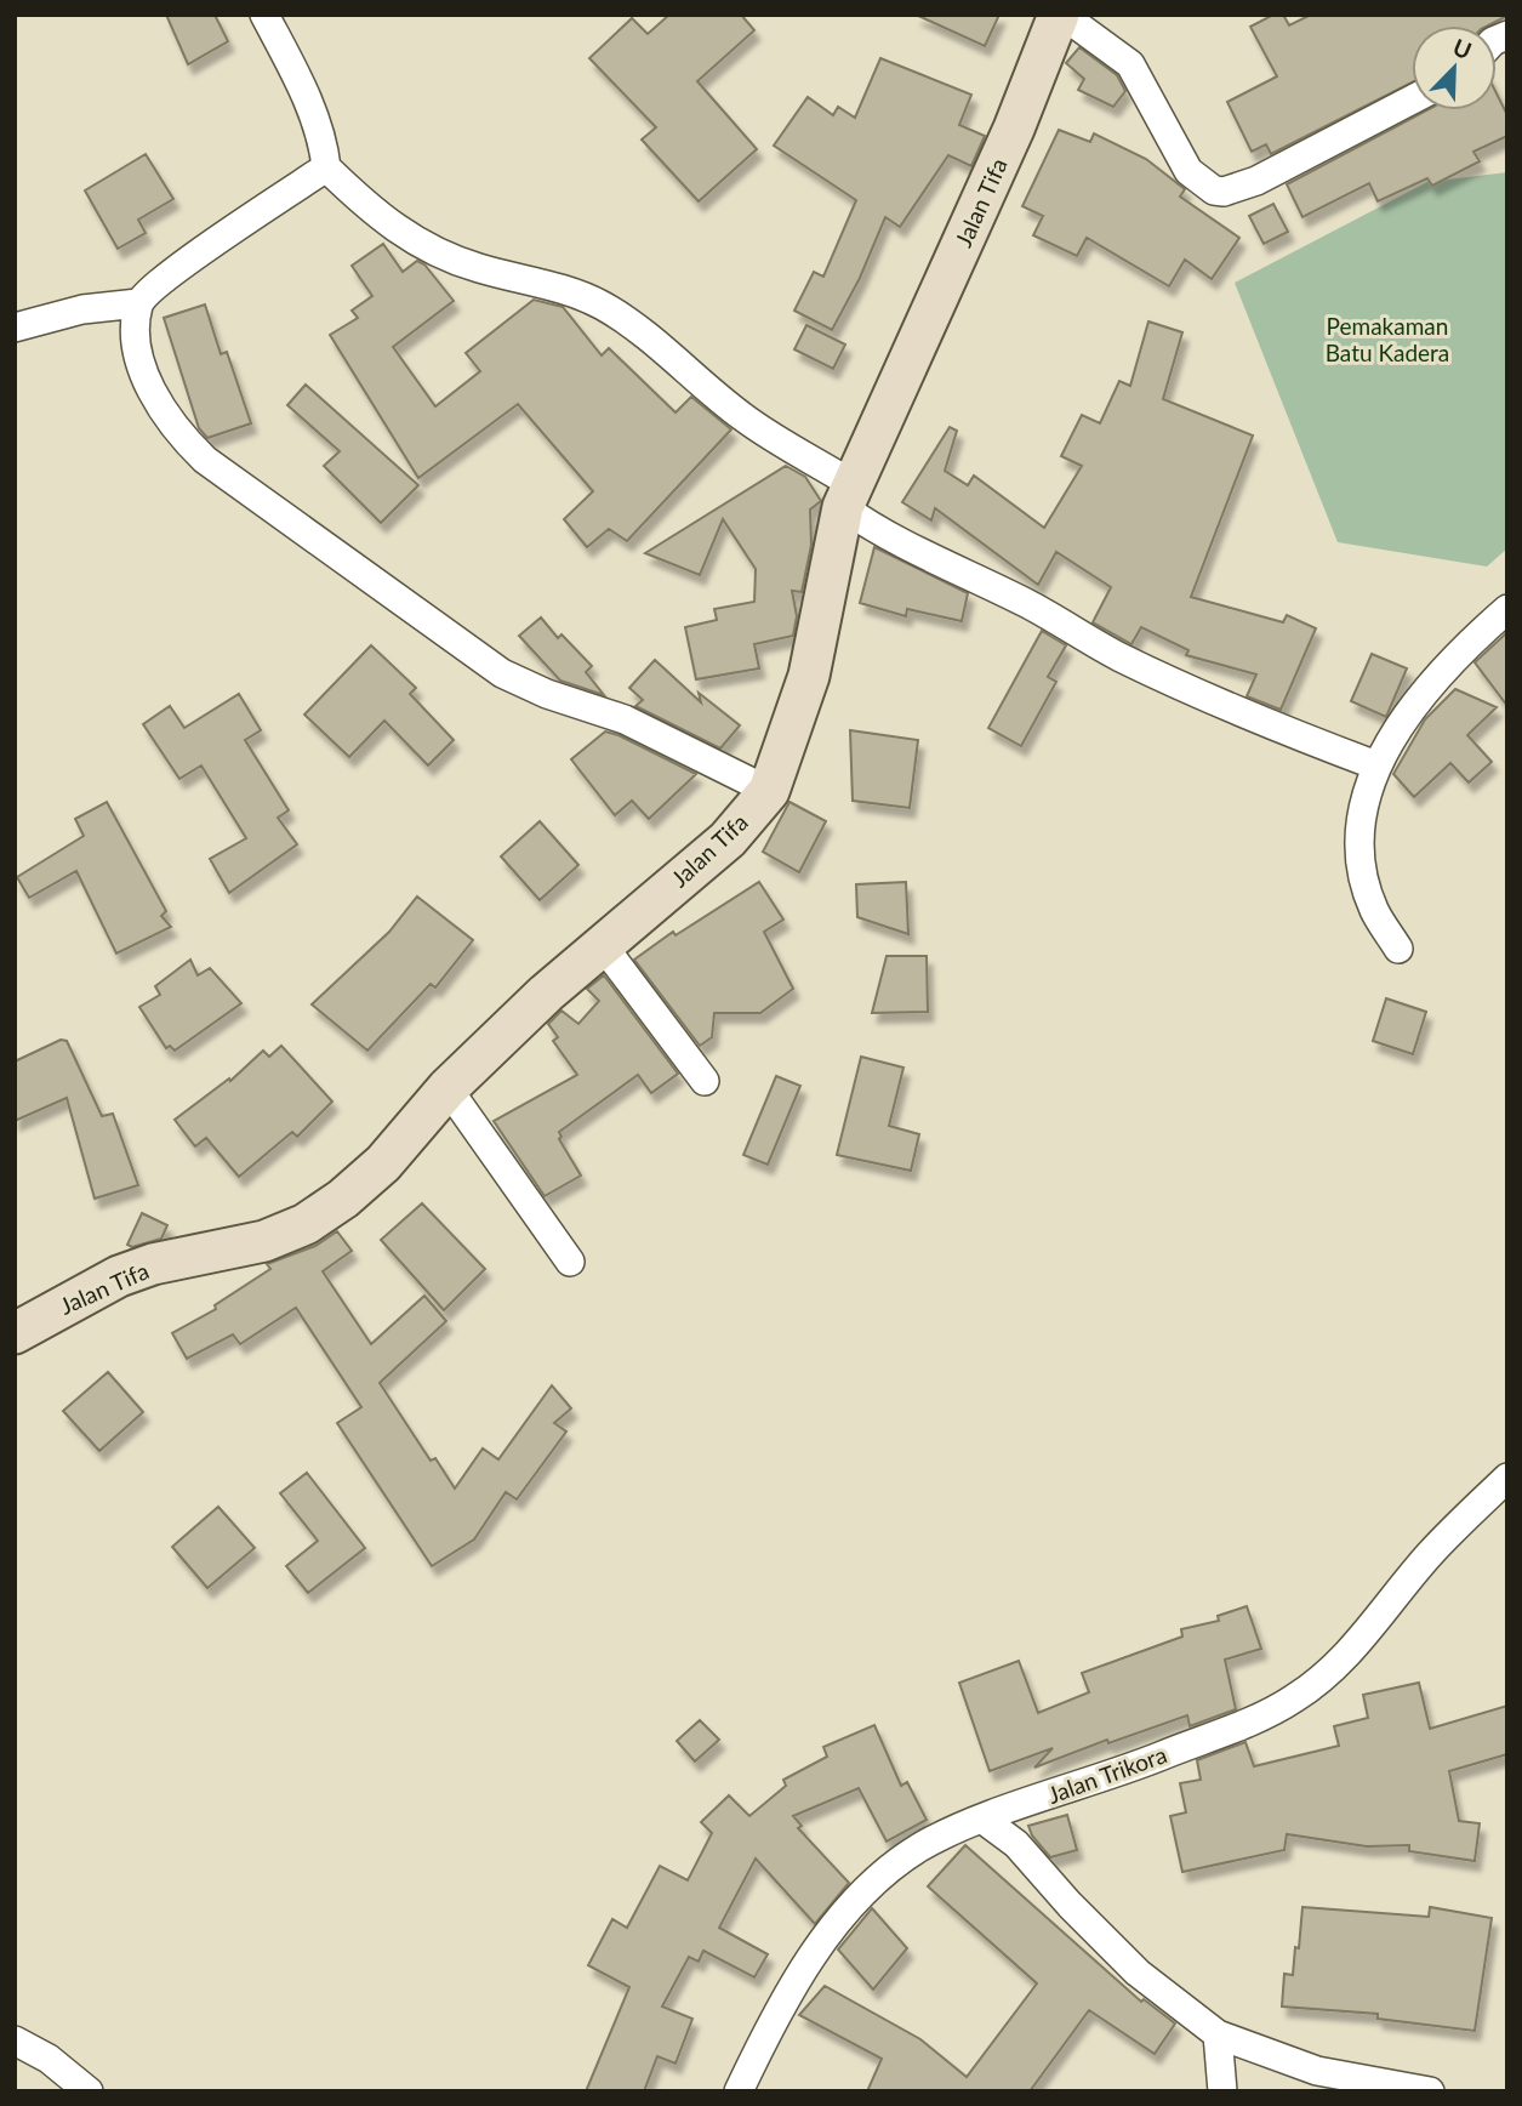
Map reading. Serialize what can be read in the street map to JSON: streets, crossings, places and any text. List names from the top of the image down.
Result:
{
  "streets": {
    "street": ["Jalan Tifa", "Jalan Trikora"]
  },
  "parks": ["Pemakaman Batu Kadera"],
  "north": "top right"
}
